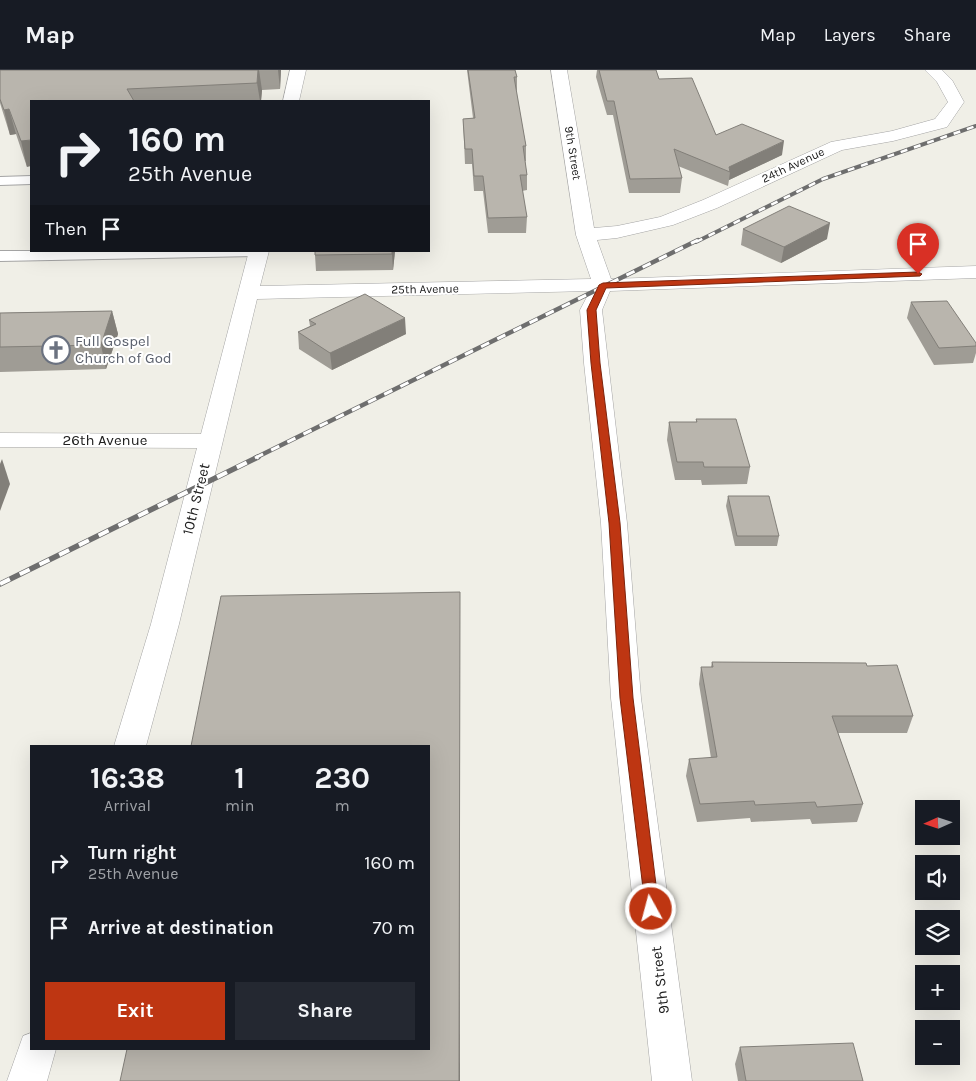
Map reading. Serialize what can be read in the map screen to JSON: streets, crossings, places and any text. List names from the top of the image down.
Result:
{
  "streets": {
    "street": [
      "9th Street",
      "24th Avenue",
      "25th Avenue",
      "26th Avenue",
      "10th Street"
    ]
  },
  "crossings": [
    ["9th Street", "24th Avenue"],
    ["9th Street", "25th Avenue"],
    ["25th Avenue", "10th Street"],
    ["26th Avenue", "10th Street"]
  ],
  "places": {
    "church": ["Full Gospel Church of God"]
  },
  "north": "left",
  "page": {
    "header": "Map",
    "nav": ["Map", "Layers", "Share"],
    "turn": ["160 m", "25th Avenue"],
    "then": "Then",
    "eta": [
      "16:38",
      "Arrival",
      "1",
      "min",
      "230",
      "m"
    ],
    "map_buttons": ["+", "−"],
    "list": [
      {
        "name": "Turn right",
        "note": "25th Avenue",
        "value": "160 m"
      },
      {
        "name": "Arrive at destination",
        "value": "70 m"
      }
    ],
    "buttons": ["Exit", "Share"]
  }
}
